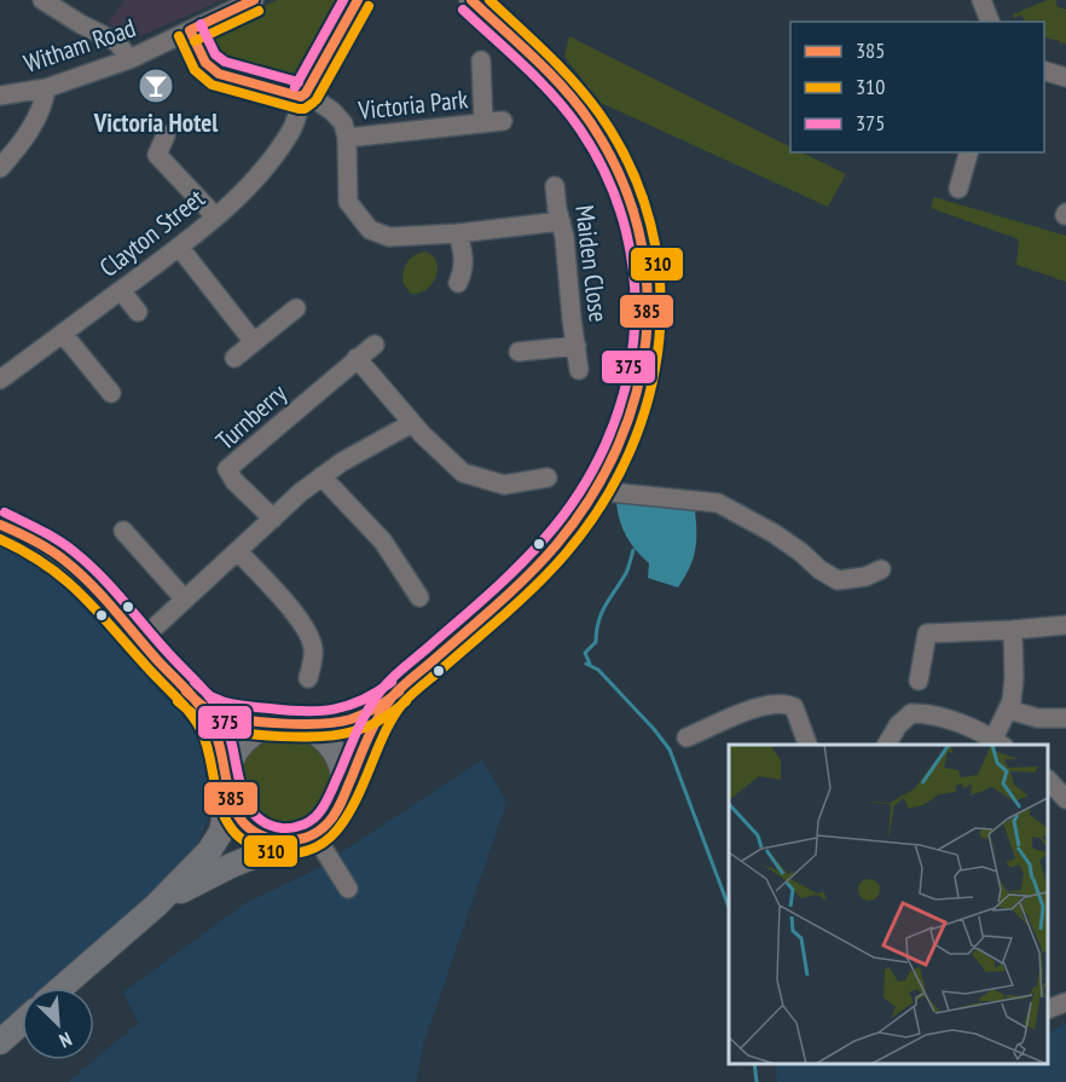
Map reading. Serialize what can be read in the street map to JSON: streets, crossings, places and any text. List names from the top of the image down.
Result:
{
  "streets": {
    "street": [
      "Witham Road",
      "Victoria Park",
      "Clayton Street",
      "Maiden Close",
      "Turnberry"
    ]
  },
  "places": {
    "bar": ["Victoria Hotel"]
  },
  "lines": ["transit line 385", "transit line 310", "transit line 375"],
  "legend": ["385", "310", "375"],
  "north": "bottom right"
}
